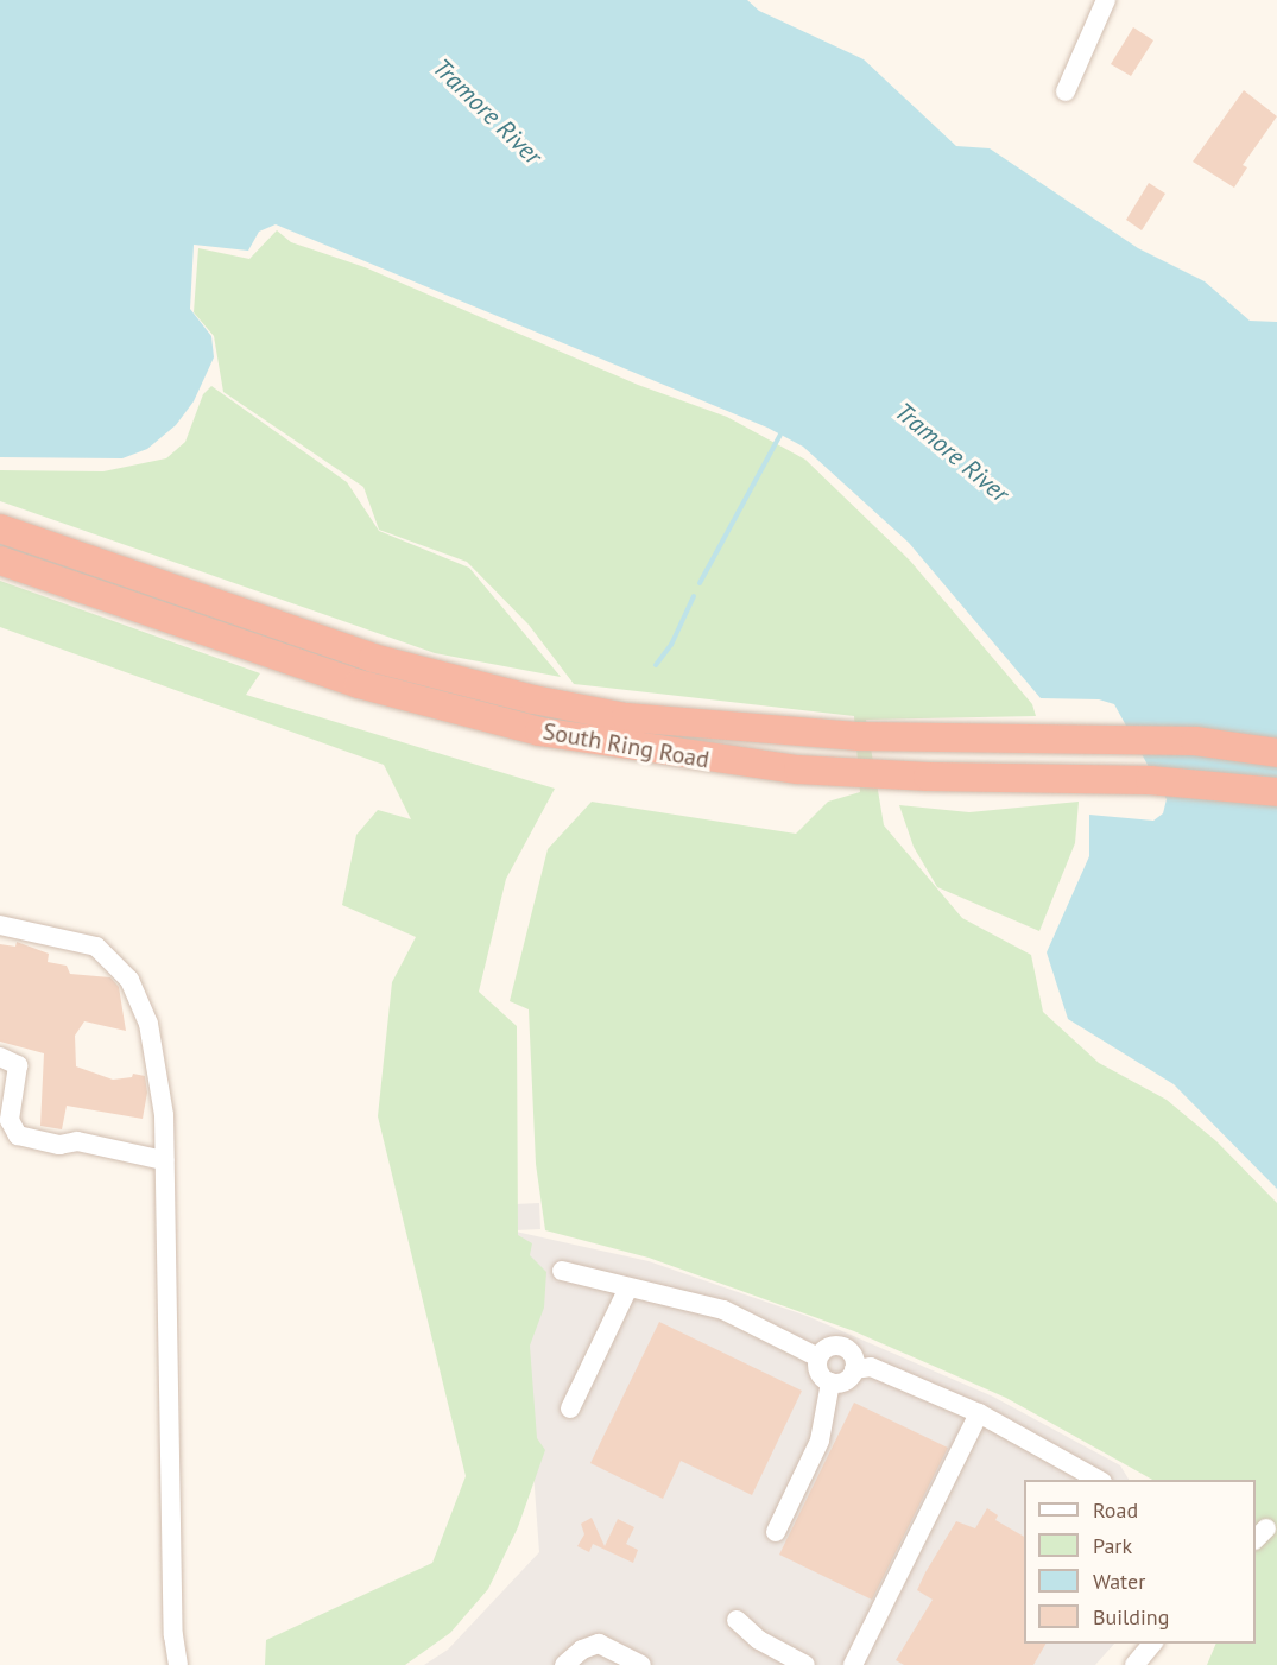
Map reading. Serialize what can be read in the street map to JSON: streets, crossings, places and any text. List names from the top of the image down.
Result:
{
  "streets": {
    "highway": ["South Ring Road"]
  },
  "water": ["Tramore River"],
  "legend": [
    "Road",
    "Park",
    "Water",
    "Building"
  ]
}
